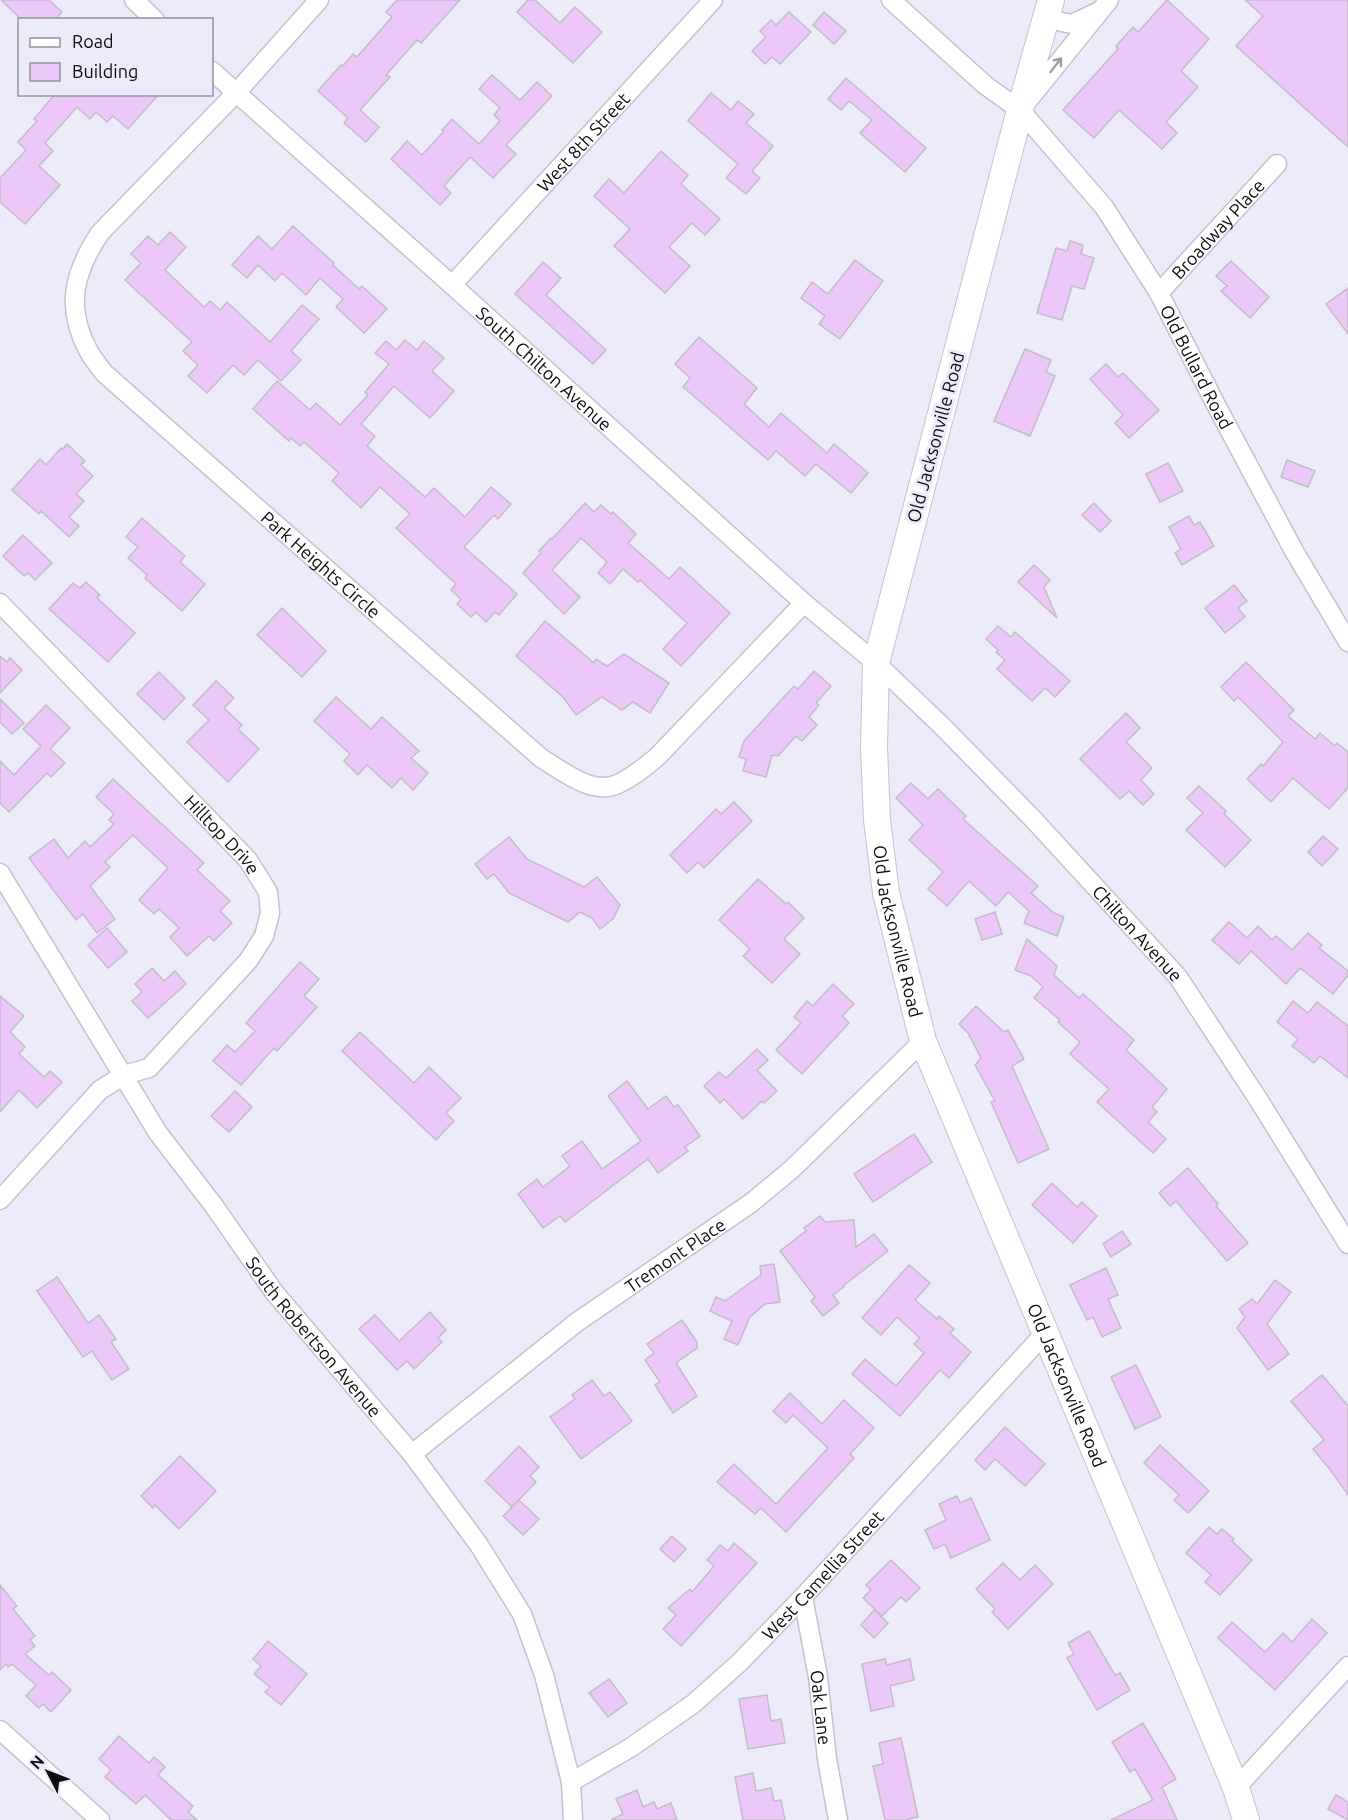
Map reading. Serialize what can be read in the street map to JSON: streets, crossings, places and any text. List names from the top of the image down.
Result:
{
  "streets": {
    "main road": ["Old Jacksonville Road"],
    "street": [
      "West 8th Street",
      "Broadway Place",
      "Old Bullard Road",
      "South Chilton Avenue",
      "Park Heights Circle",
      "Hilltop Drive",
      "Chilton Avenue",
      "Tremont Place",
      "South Robertson Avenue",
      "West Camellia Street",
      "Oak Lane"
    ]
  },
  "crossings": [
    ["West 8th Street", "South Chilton Avenue"],
    ["Broadway Place", "Old Bullard Road"],
    ["Old Bullard Road", "Old Jacksonville Road"],
    ["South Chilton Avenue", "Old Jacksonville Road"],
    ["South Chilton Avenue", "Park Heights Circle"],
    ["South Chilton Avenue", "Chilton Avenue"],
    ["Old Jacksonville Road", "Chilton Avenue"],
    ["Old Jacksonville Road", "Tremont Place"],
    ["Old Jacksonville Road", "West Camellia Street"],
    ["Hilltop Drive", "South Robertson Avenue"],
    ["Tremont Place", "South Robertson Avenue"],
    ["South Robertson Avenue", "West Camellia Street"],
    ["West Camellia Street", "Oak Lane"]
  ],
  "legend": ["Road", "Building"],
  "north": "top left"
}
